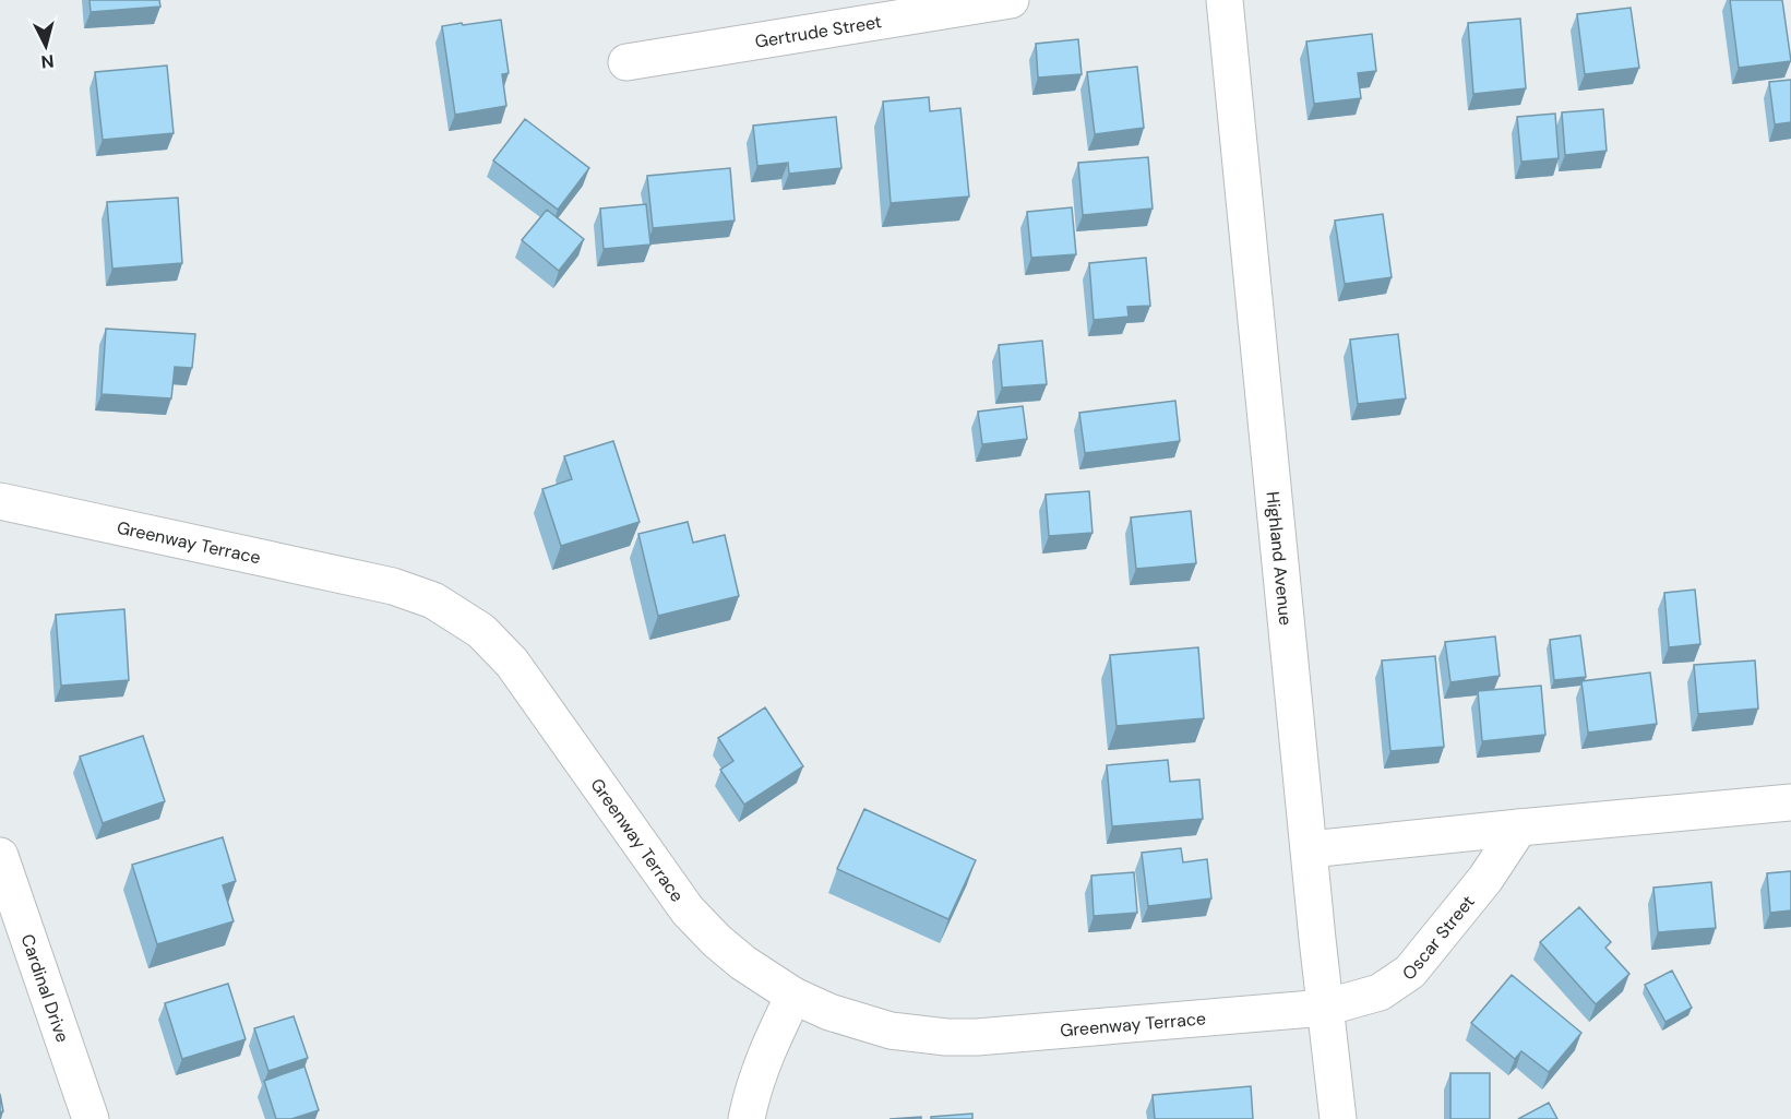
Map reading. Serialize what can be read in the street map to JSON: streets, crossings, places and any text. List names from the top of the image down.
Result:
{
  "streets": {
    "street": [
      "Gertrude Street",
      "Greenway Terrace",
      "Highland Avenue",
      "Oscar Street",
      "Cardinal Drive"
    ]
  },
  "crossings": [
    ["Greenway Terrace", "Highland Avenue"],
    ["Greenway Terrace", "Oscar Street"],
    ["Highland Avenue", "Oscar Street"]
  ],
  "north": "bottom"
}
